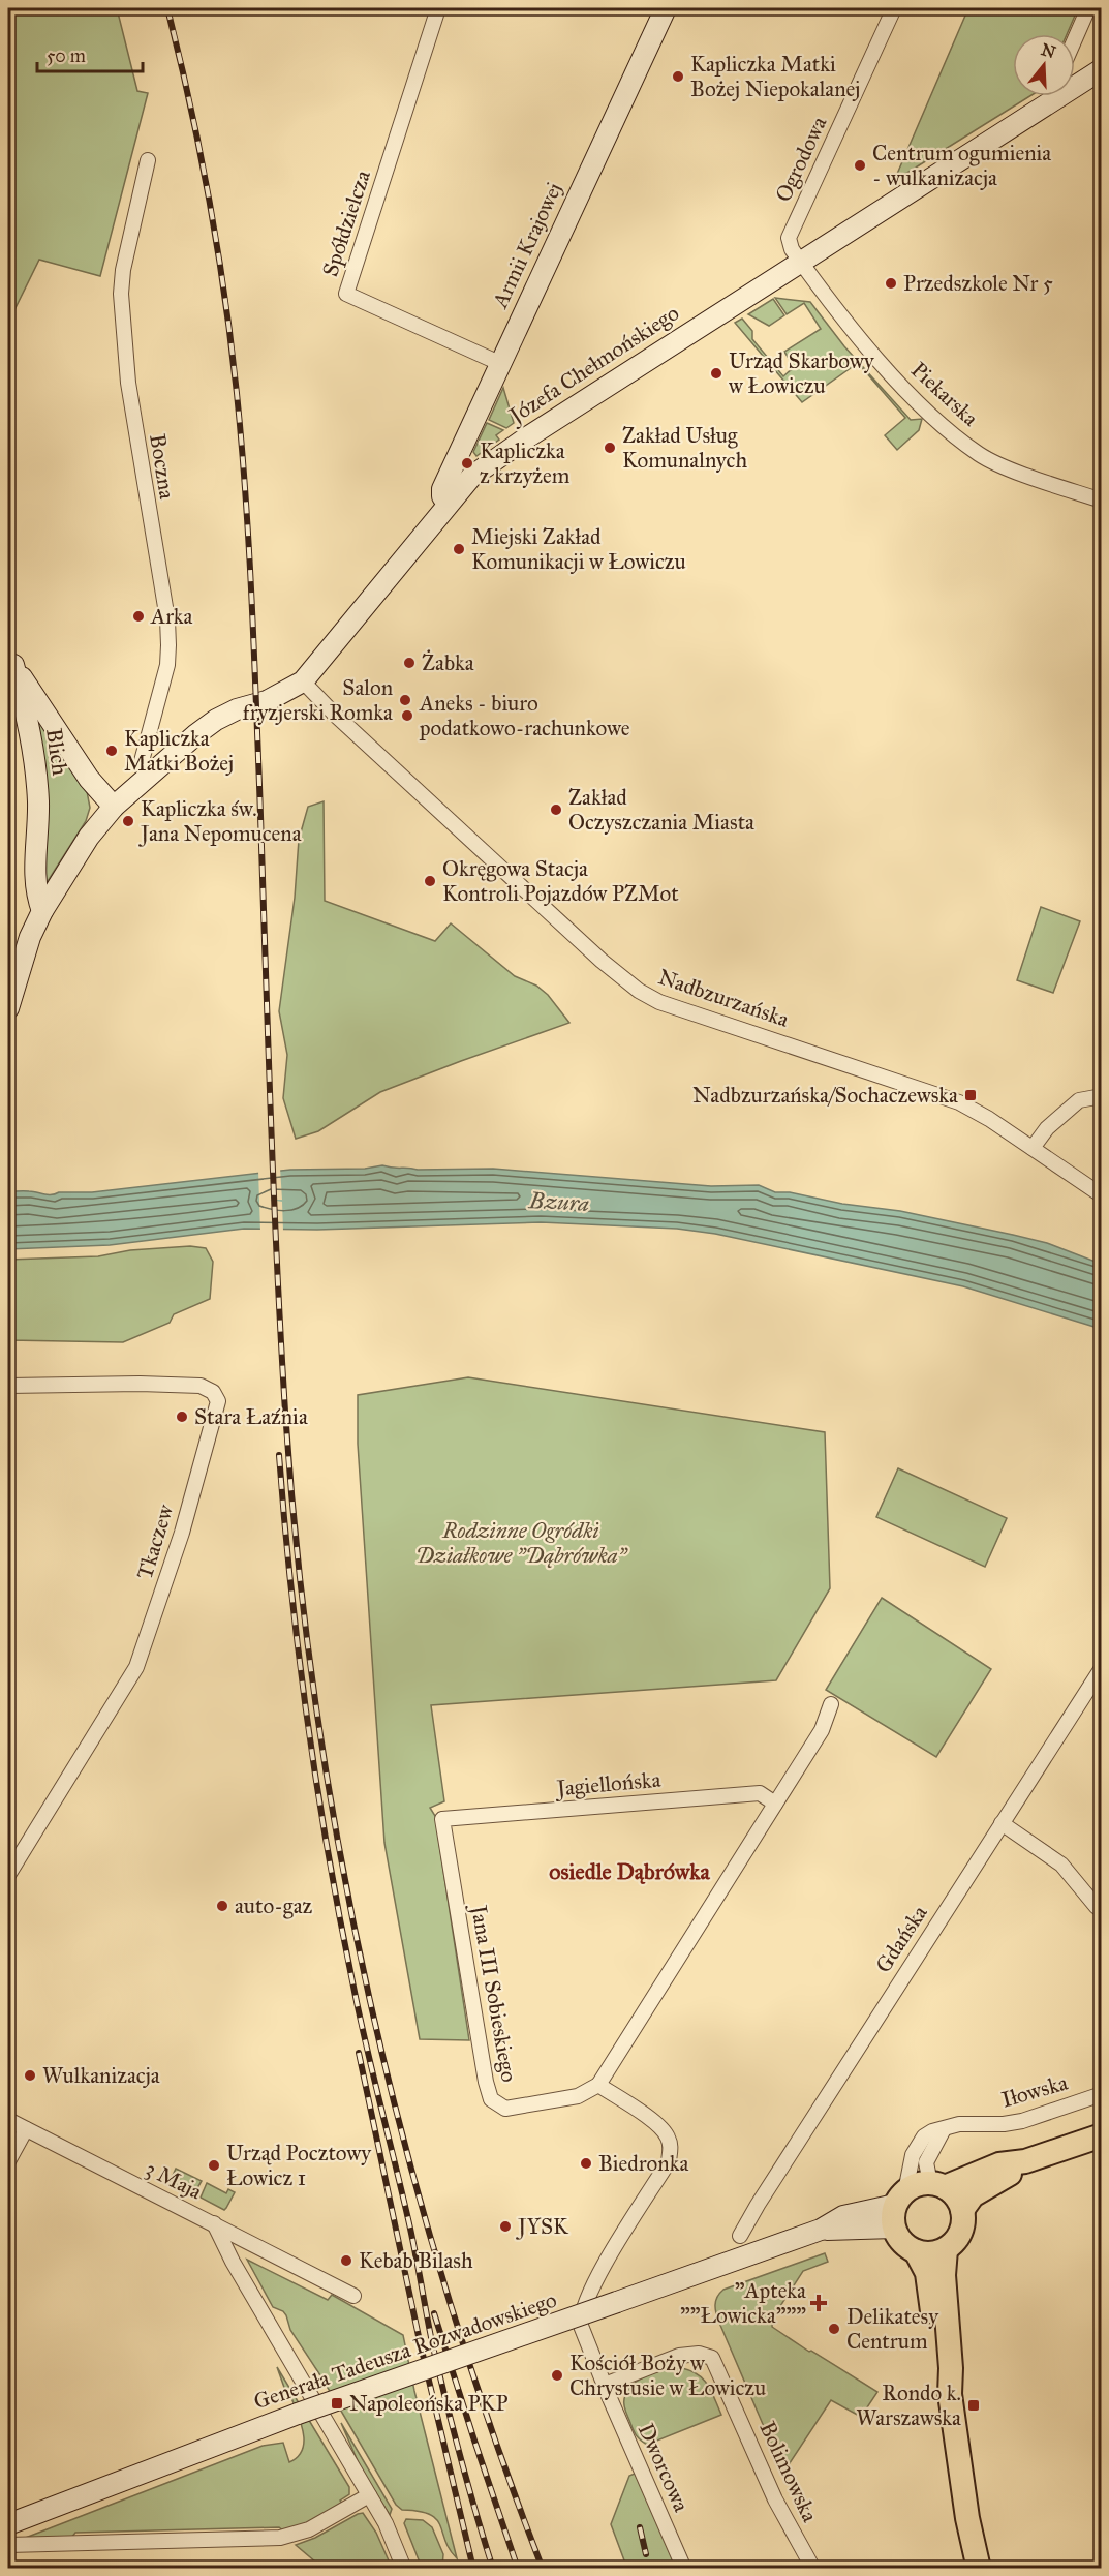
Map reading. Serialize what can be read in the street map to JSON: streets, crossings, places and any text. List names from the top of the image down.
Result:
{
  "streets": {
    "street": [
      "Ogrodowa",
      "Spółdzielcza",
      "Armii Krajowej",
      "Józefa Chełmońskiego",
      "Piekarska",
      "Boczna",
      "Blich",
      "Nadbzurzańska",
      "Tkaczew",
      "Jagiellońska",
      "Gdańska",
      "Jana III Sobieskiego",
      "Iłowska",
      "3 Maja",
      "Generała Tadeusza Rozwadowskiego",
      "Dworcowa",
      "Bolimowska"
    ]
  },
  "crossings": [
    ["Ogrodowa", "Józefa Chełmońskiego"],
    ["Ogrodowa", "Piekarska"],
    ["Spółdzielcza", "Armii Krajowej"],
    ["Armii Krajowej", "Józefa Chełmońskiego"],
    ["Józefa Chełmońskiego", "Piekarska"],
    ["Józefa Chełmońskiego", "Boczna"],
    ["Józefa Chełmońskiego", "Blich"],
    ["Józefa Chełmońskiego", "Nadbzurzańska"],
    ["Jagiellońska", "Jana III Sobieskiego"],
    ["Jana III Sobieskiego", "Dworcowa"],
    ["Iłowska", "Generała Tadeusza Rozwadowskiego"],
    ["Dworcowa", "Bolimowska"]
  ],
  "districts": ["osiedle Dąbrówka"],
  "water": ["Bzura"],
  "parks": ["Rodzinne Ogródki Działkowe \"Dąbrówka\""],
  "places": {
    "other": [
      "Kapliczka Matki Bożej Niepokalanej",
      "Centrum ogumienia - wulkanizacja",
      "Przedszkole Nr 5",
      "Urząd Skarbowy w Łowiczu",
      "Zakład Usług Komunalnych",
      "Kapliczka z krzyżem",
      "Miejski Zakład Komunikacji w Łowiczu",
      "Arka",
      "Żabka",
      "Salon fryzjerski Romka",
      "Aneks - biuro podatkowo-rachunkowe",
      "Kapliczka Matki Bożej",
      "Zakład Oczyszczania Miasta",
      "Kapliczka św. Jana Nepomucena",
      "Okręgowa Stacja Kontroli Pojazdów PZMot",
      "Stara Łaźnia",
      "auto-gaz",
      "Wulkanizacja",
      "Biedronka",
      "Urząd Pocztowy Łowicz 1",
      "JYSK",
      "Kebab Bilash",
      "Delikatesy Centrum",
      "Kościół Boży w Chrystusie w Łowiczu"
    ],
    "transit": ["Nadbzurzańska/Sochaczewska", "Napoleońska PKP", "Rondo k. Warszawska"],
    "health": ["\"Apteka \"\"Łowicka\"\"\""]
  },
  "scale_bar": "50 m",
  "north": "top"
}
